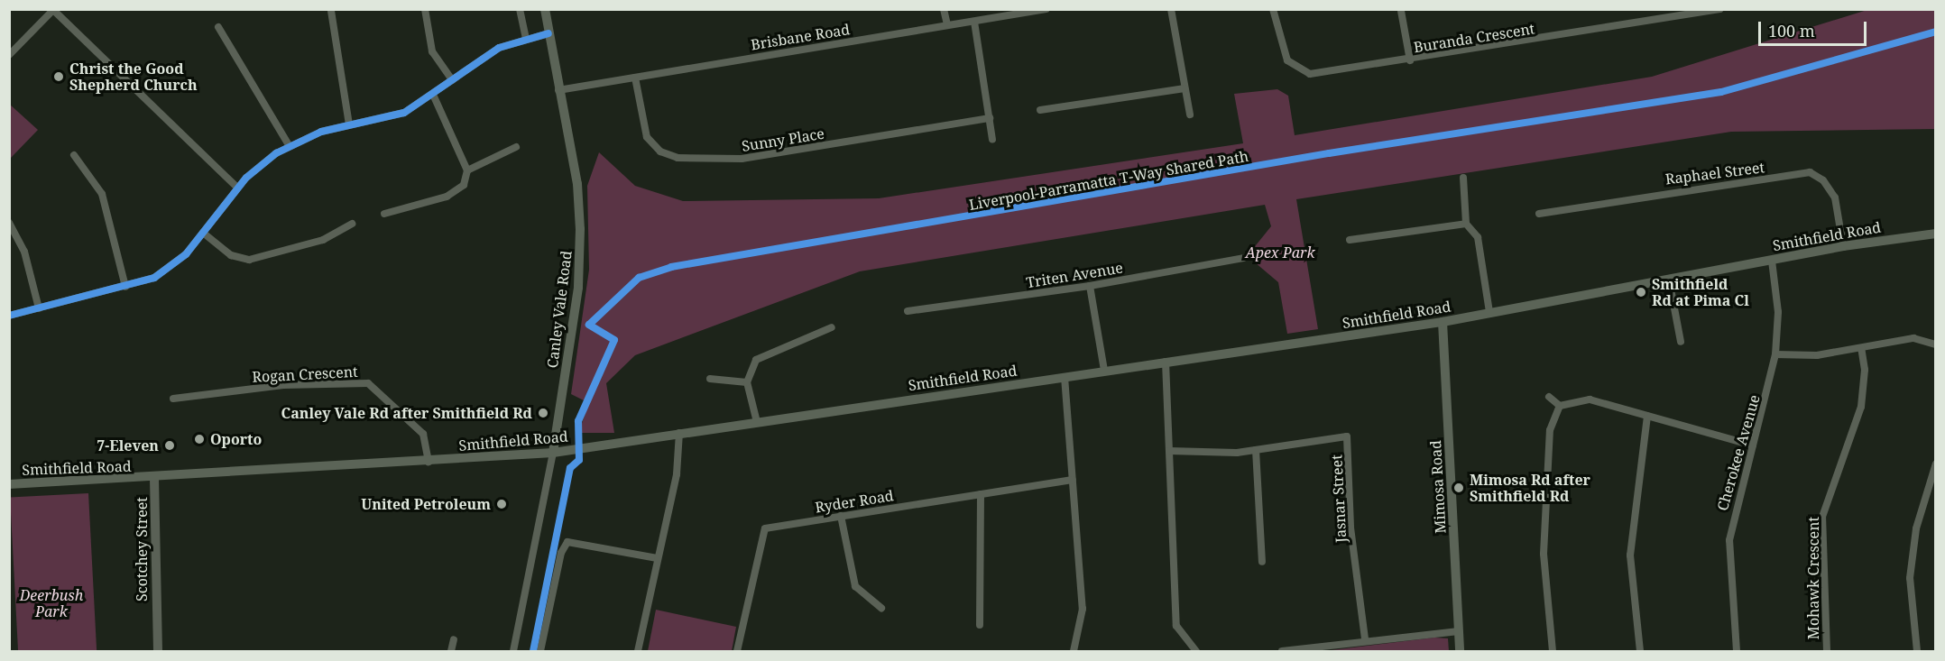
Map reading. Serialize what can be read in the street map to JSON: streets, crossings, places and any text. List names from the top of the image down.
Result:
{
  "streets": {
    "main road": ["Smithfield Road", "Canley Vale Road", "Mimosa Road"],
    "street": [
      "Brisbane Road",
      "Buranda Crescent",
      "Sunny Place",
      "Raphael Street",
      "Triten Avenue",
      "Rogan Crescent",
      "Cherokee Avenue",
      "Jasnar Street",
      "Ryder Road",
      "Scotchey Street",
      "Mohawk Crescent"
    ],
    "cycle path": ["Liverpool-Parramatta T-Way Shared Path"]
  },
  "crossings": [
    ["Brisbane Road", "Sunny Place"],
    ["Brisbane Road", "Canley Vale Road"],
    ["Raphael Street", "Smithfield Road"],
    ["Smithfield Road", "Canley Vale Road"],
    ["Smithfield Road", "Rogan Crescent"],
    ["Smithfield Road", "Cherokee Avenue"],
    ["Smithfield Road", "Mimosa Road"],
    ["Smithfield Road", "Scotchey Street"]
  ],
  "parks": ["Apex Park", "Deerbush Park"],
  "places": [
    "Christ the Good Shepherd Church",
    "Smithfield Rd at Pima Cl",
    "Canley Vale Rd after Smithfield Rd",
    "Oporto",
    "7-Eleven",
    "Mimosa Rd after Smithfield Rd",
    "United Petroleum"
  ],
  "scale_bar": "100 m"
}
